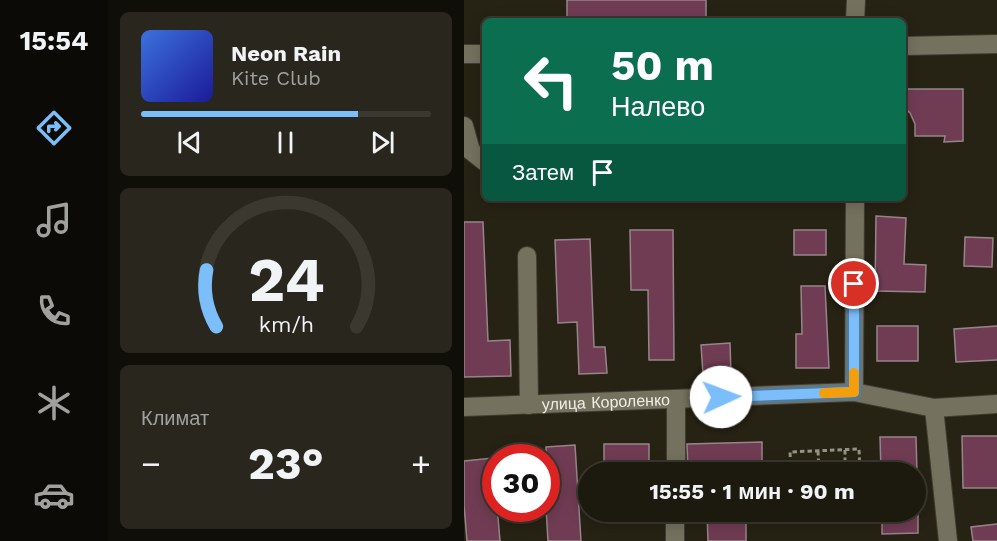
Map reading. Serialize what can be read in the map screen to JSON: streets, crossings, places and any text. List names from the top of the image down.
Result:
{
  "streets": {
    "street": ["улица Короленко"]
  },
  "page": {
    "tabs": "15:54",
    "turn": ["50 m", "Налево"],
    "song": ["Neon Rain", "Kite Club"],
    "then": "Затем",
    "tile": "Климат",
    "heat": ["−", "23°", "+"],
    "limit": "30",
    "trip": "15:55 · 1 мин · 90 m",
    "gauge": ["24", "km/h"]
  }
}
